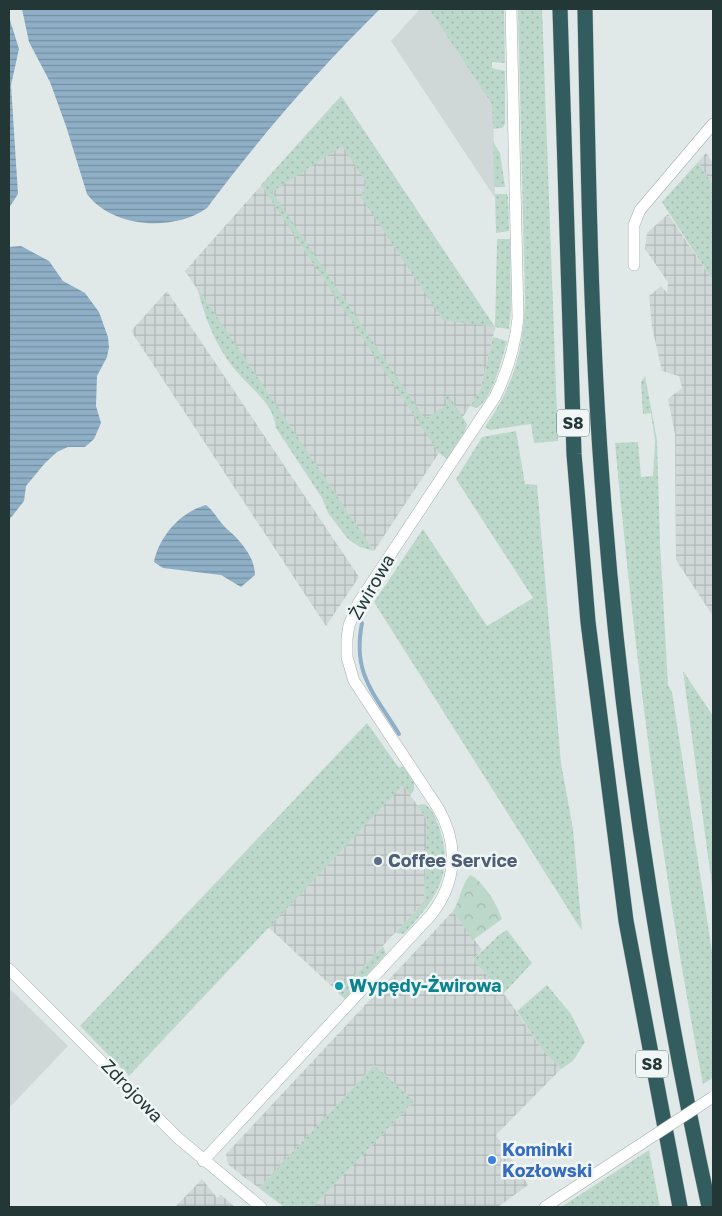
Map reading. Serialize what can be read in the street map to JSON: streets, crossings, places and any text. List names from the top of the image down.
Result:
{
  "streets": {
    "highway": ["S8"],
    "street": ["Żwirowa", "Zdrojowa"]
  },
  "crossings": [
    ["Żwirowa", "Zdrojowa"]
  ],
  "places": ["Coffee Service", "Wypędy-Żwirowa", "Kominki Kozłowski"]
}
